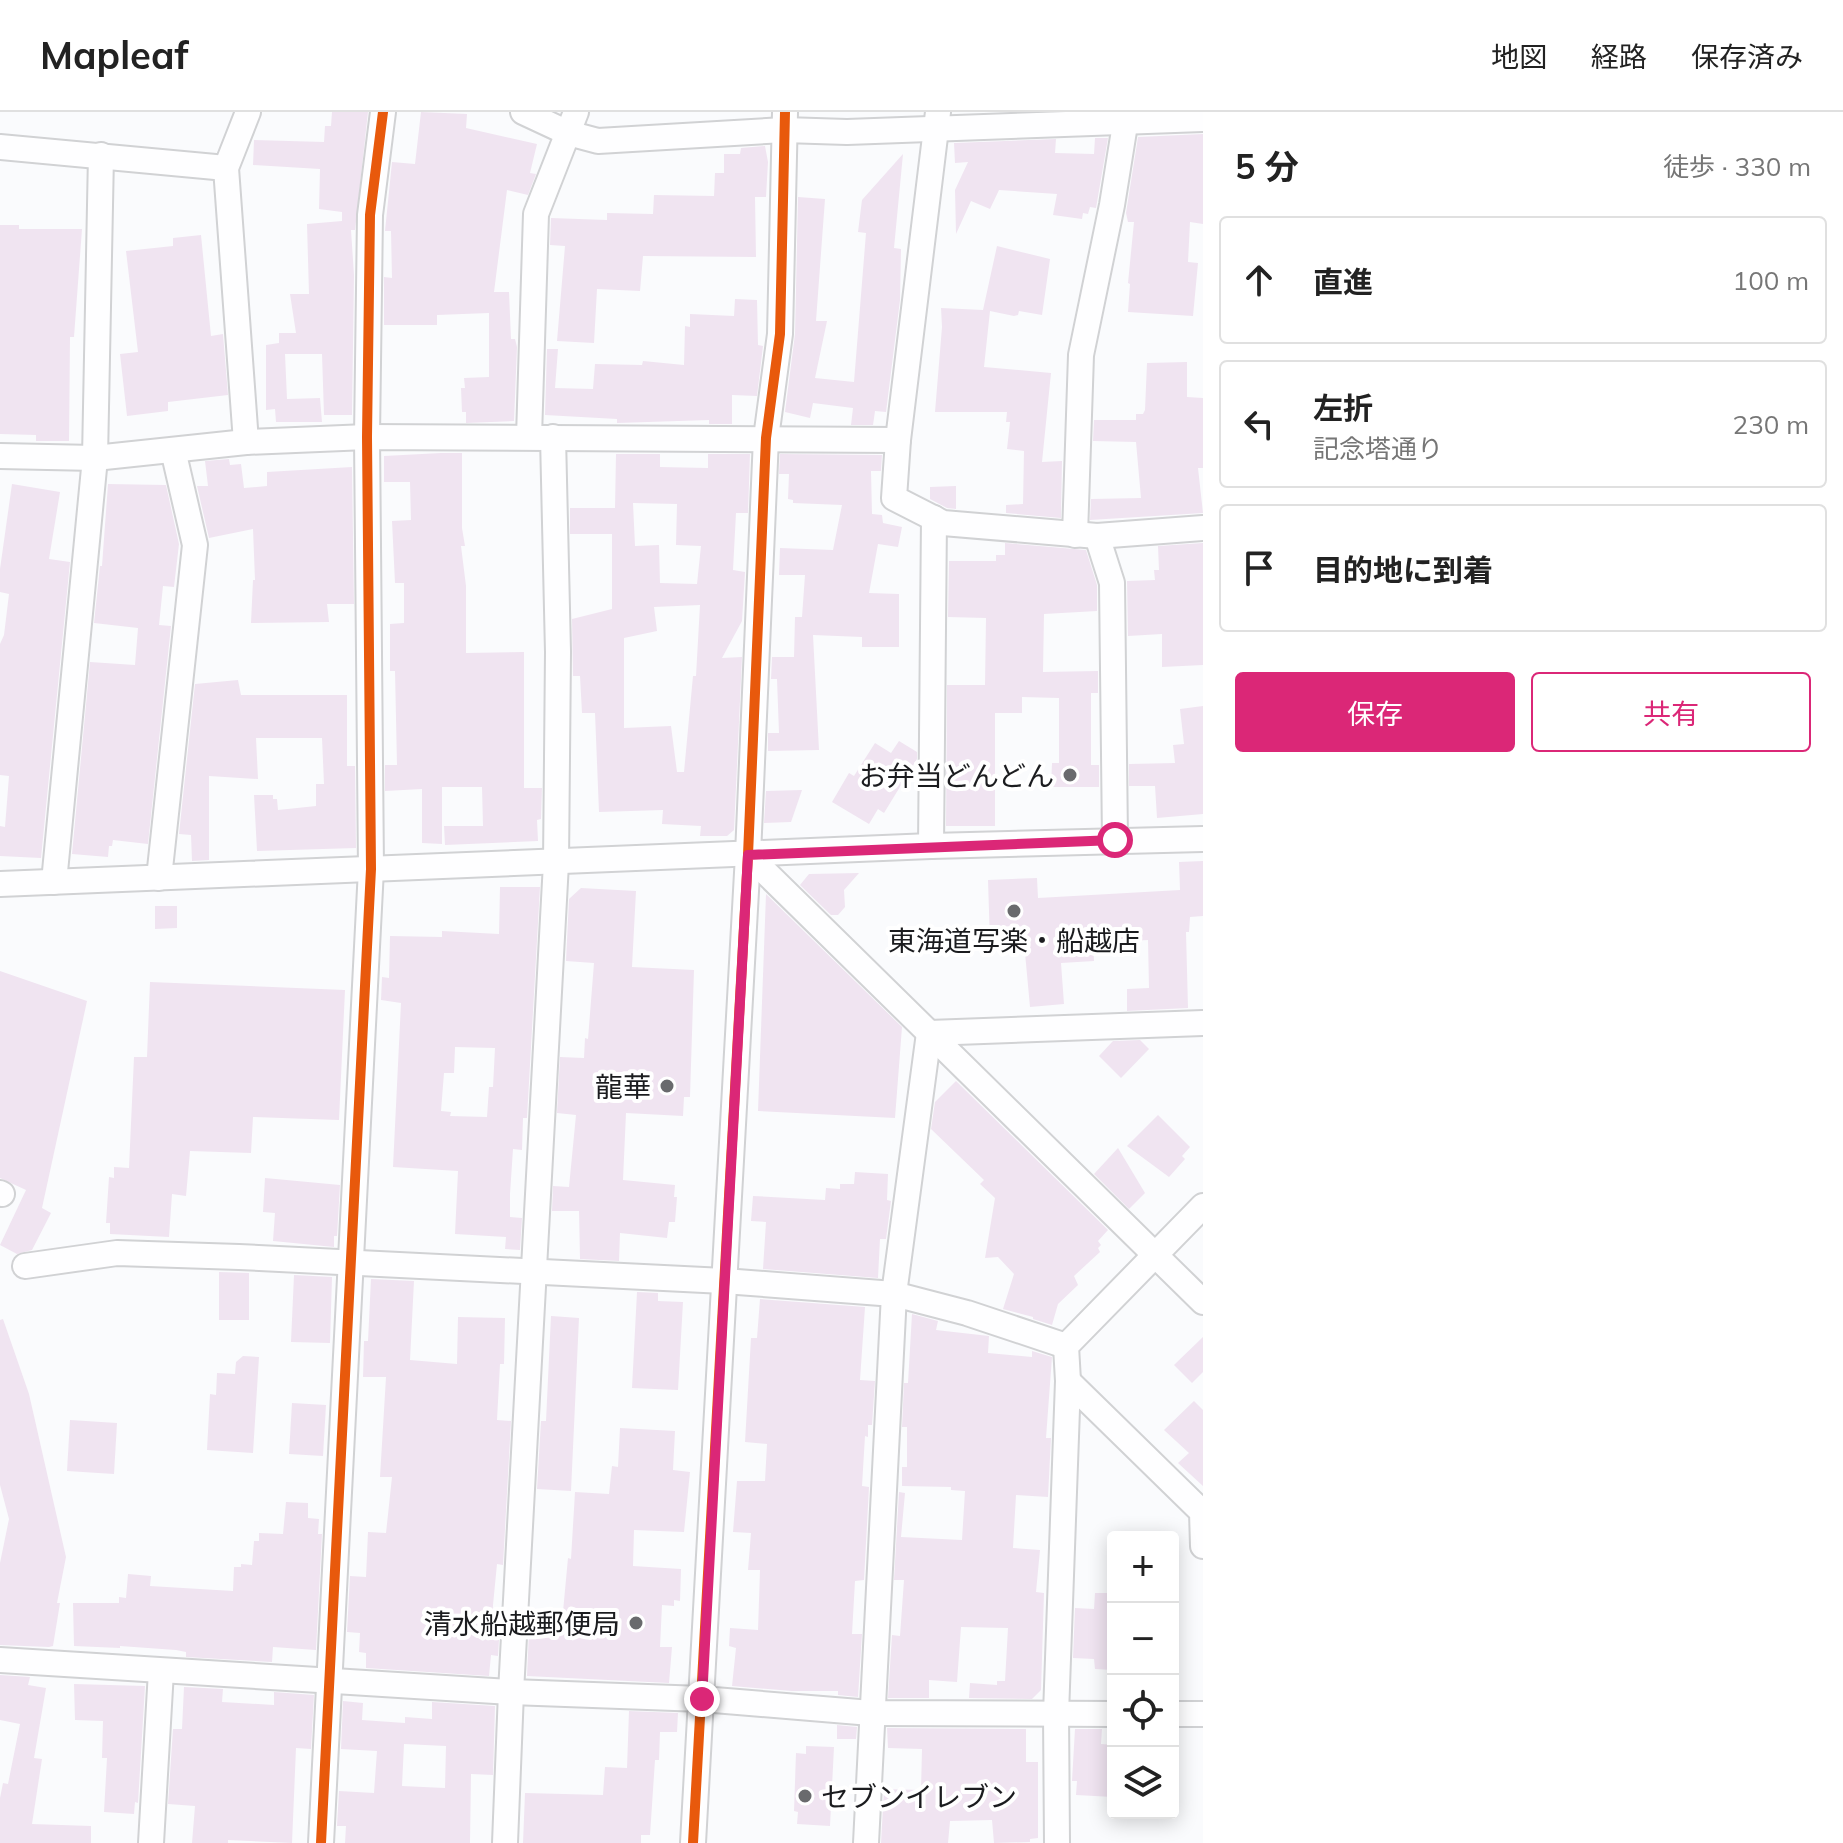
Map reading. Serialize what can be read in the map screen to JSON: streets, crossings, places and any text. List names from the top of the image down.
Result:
{
  "places": [
    "お弁当どんどん",
    "東海道写楽・船越店",
    "龍華",
    "清水船越郵便局",
    "セブンイレブン"
  ],
  "page": {
    "header": "Mapleaf",
    "nav": ["地図", "経路", "保存済み"],
    "heading": ["5 分", "徒歩 · 330 m"],
    "list": [
      ["直進", "100 m"],
      ["左折", "記念塔通り", "230 m"],
      "目的地に到着"
    ],
    "buttons": ["保存", "共有"],
    "map_buttons": ["+", "−"]
  }
}
